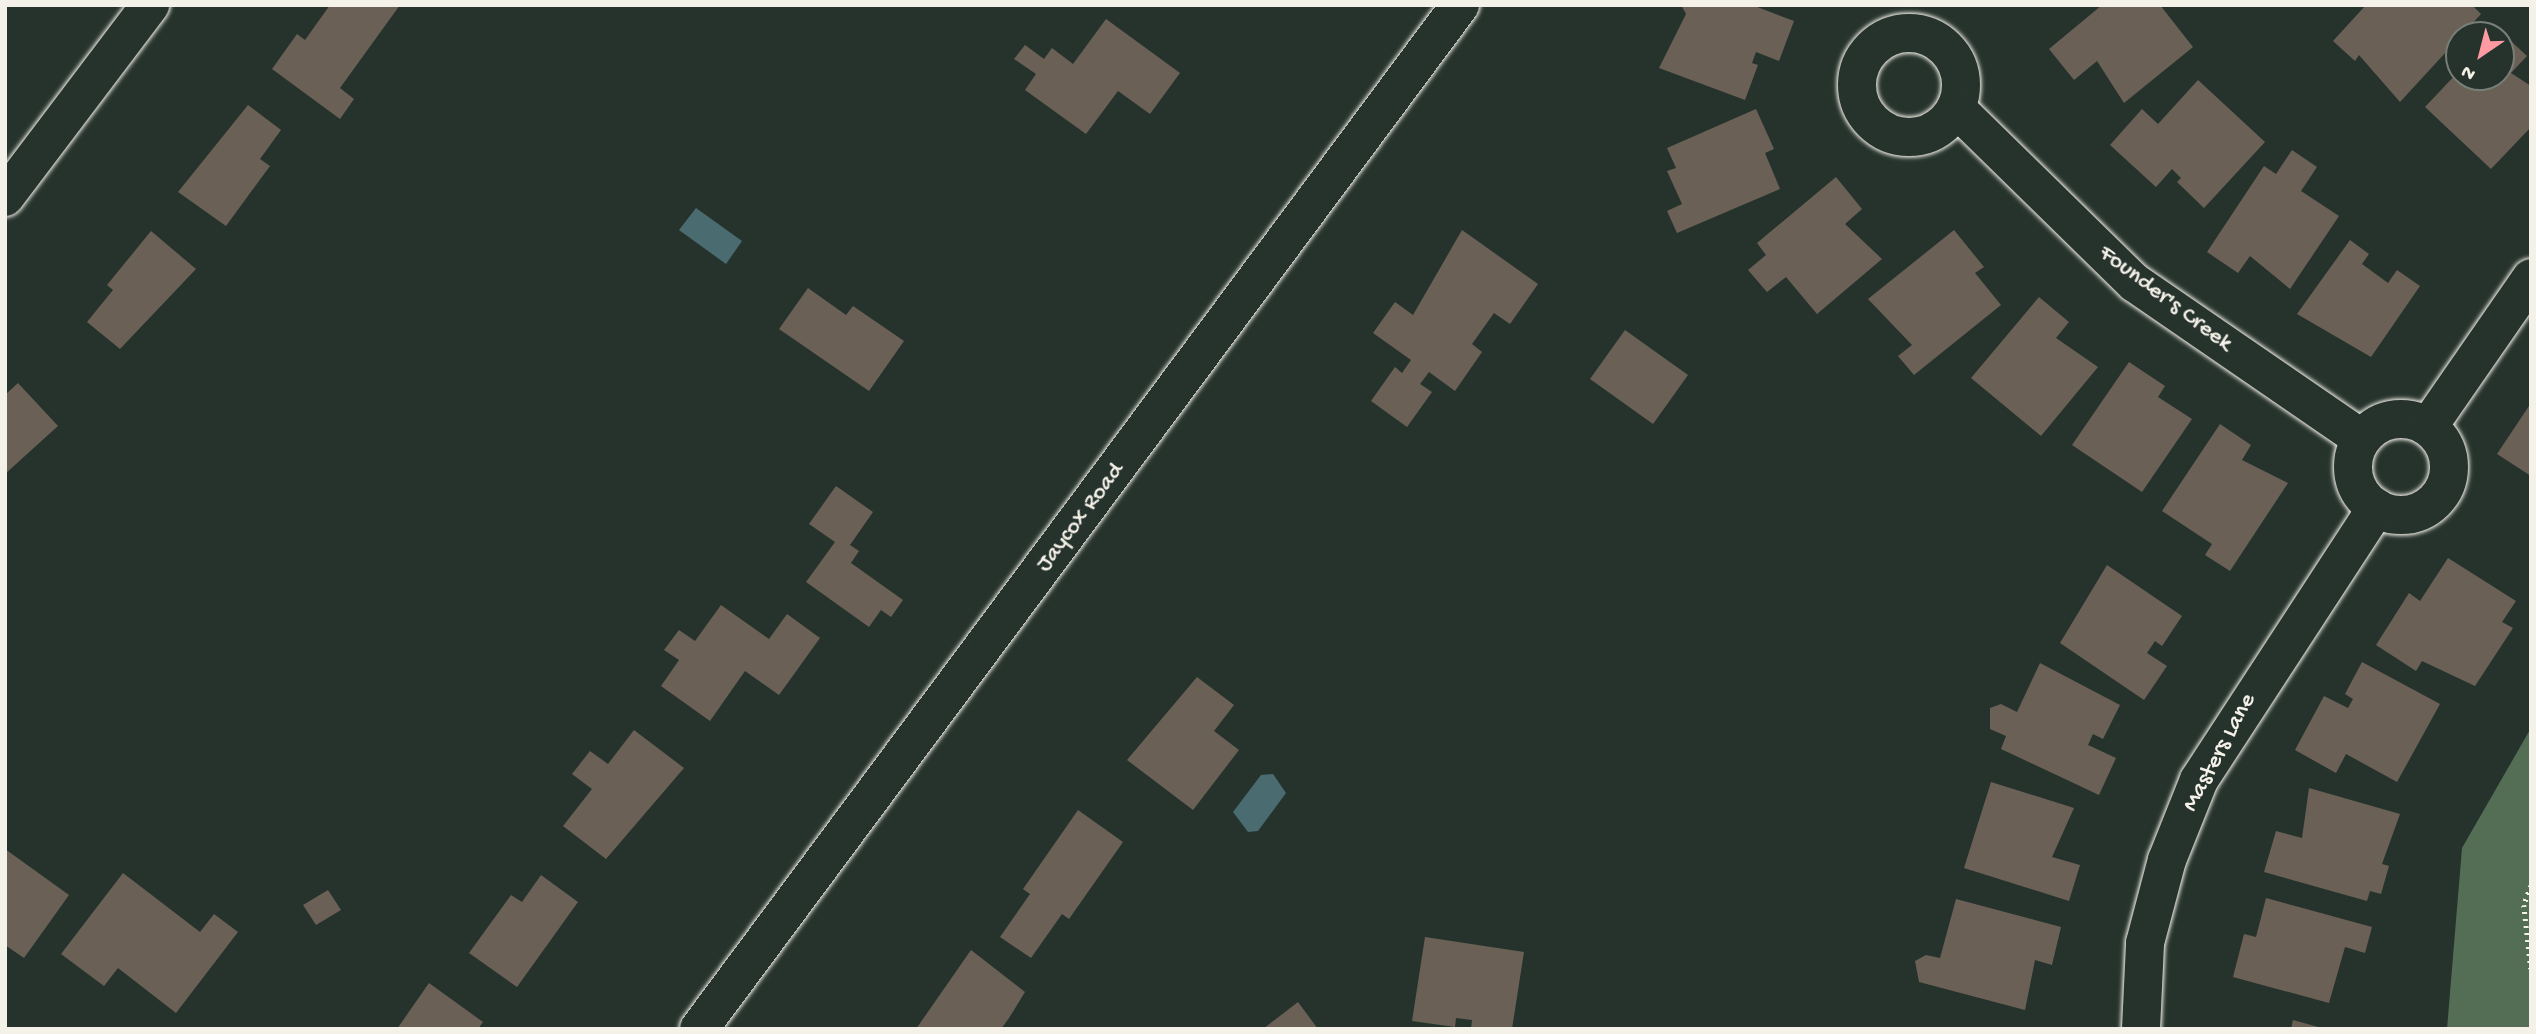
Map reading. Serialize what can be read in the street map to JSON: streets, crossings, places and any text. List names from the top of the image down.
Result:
{
  "streets": {
    "street": ["Founder's Creek", "Jaycox Road", "Masters Lane"]
  },
  "crossings": [
    ["Founder's Creek", "Masters Lane"]
  ],
  "north": "bottom left"
}
